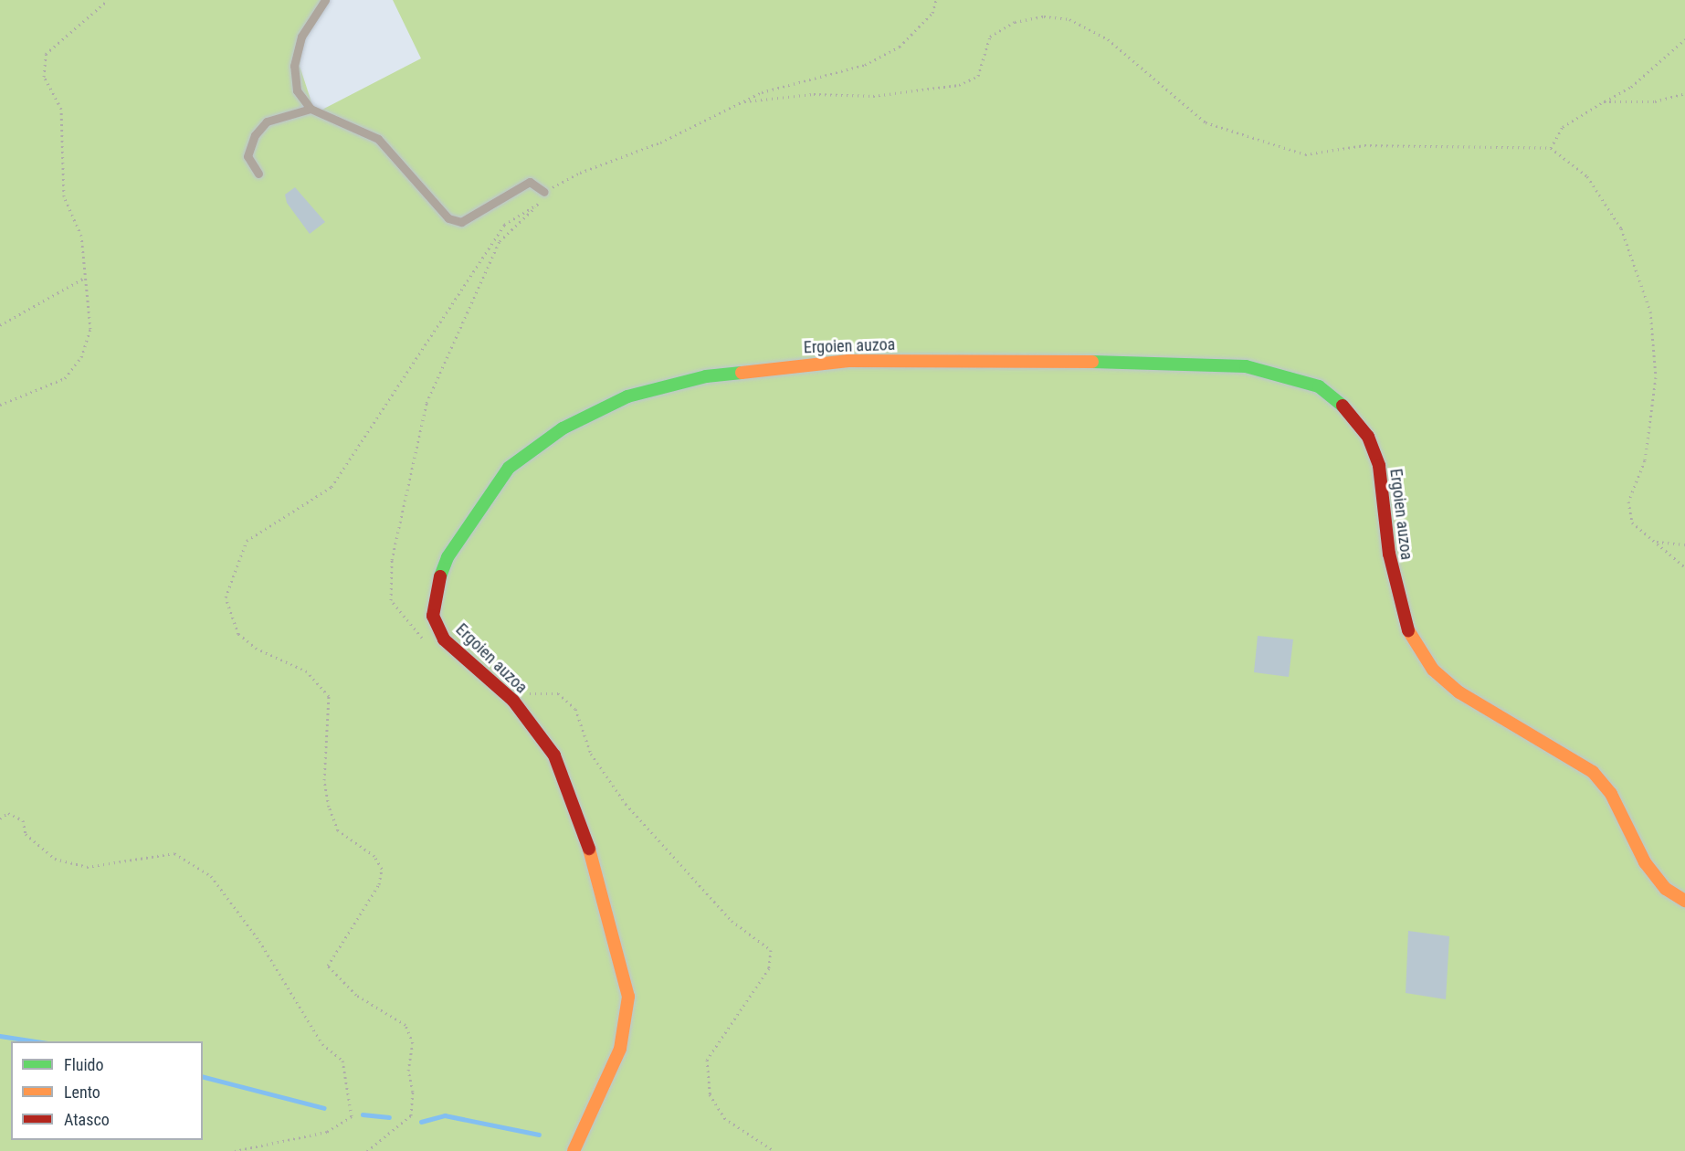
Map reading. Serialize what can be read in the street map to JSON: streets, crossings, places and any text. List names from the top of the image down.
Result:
{
  "streets": {
    "street": ["Ergoien auzoa"]
  },
  "legend": ["Fluido", "Lento", "Atasco"]
}
